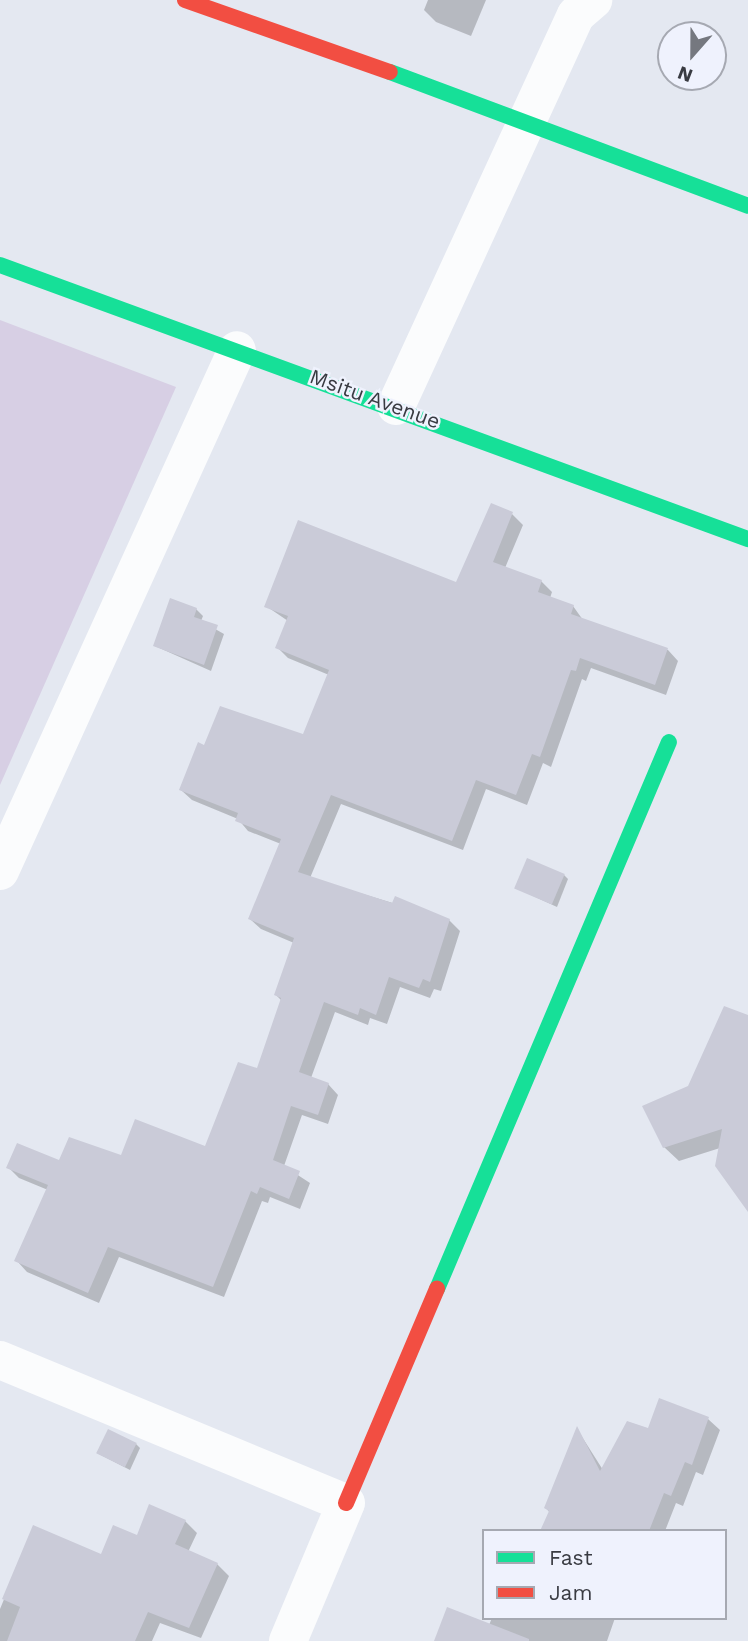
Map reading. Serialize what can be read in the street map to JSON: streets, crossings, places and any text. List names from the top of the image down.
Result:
{
  "streets": {
    "street": ["Msitu Avenue"]
  },
  "legend": ["Fast", "Jam"],
  "north": "bottom"
}
